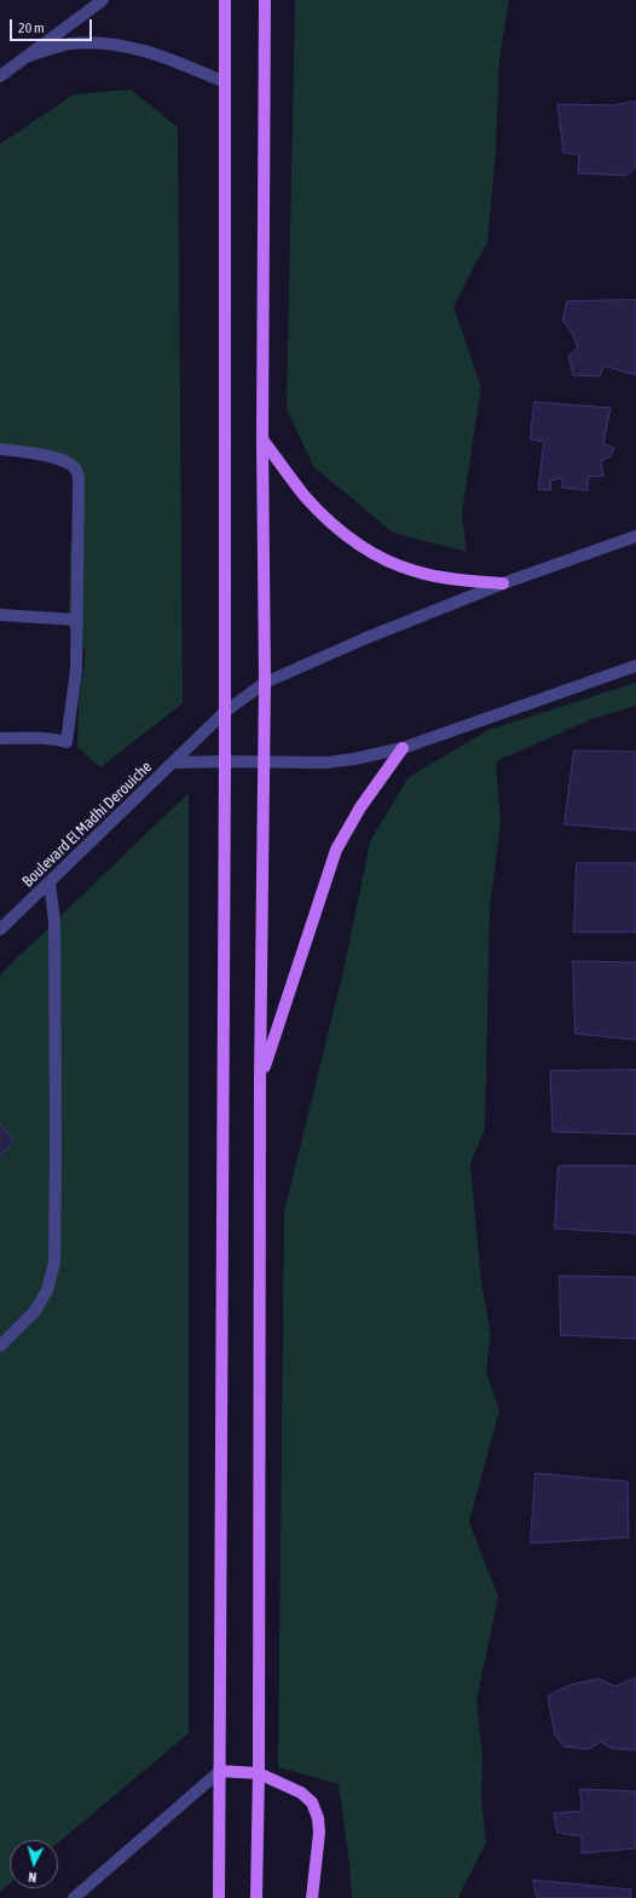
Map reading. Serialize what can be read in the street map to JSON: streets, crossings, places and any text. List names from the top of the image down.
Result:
{
  "streets": {
    "street": ["Boulevard El Madhi Derouiche"]
  },
  "scale_bar": "20 m",
  "north": "bottom"
}
